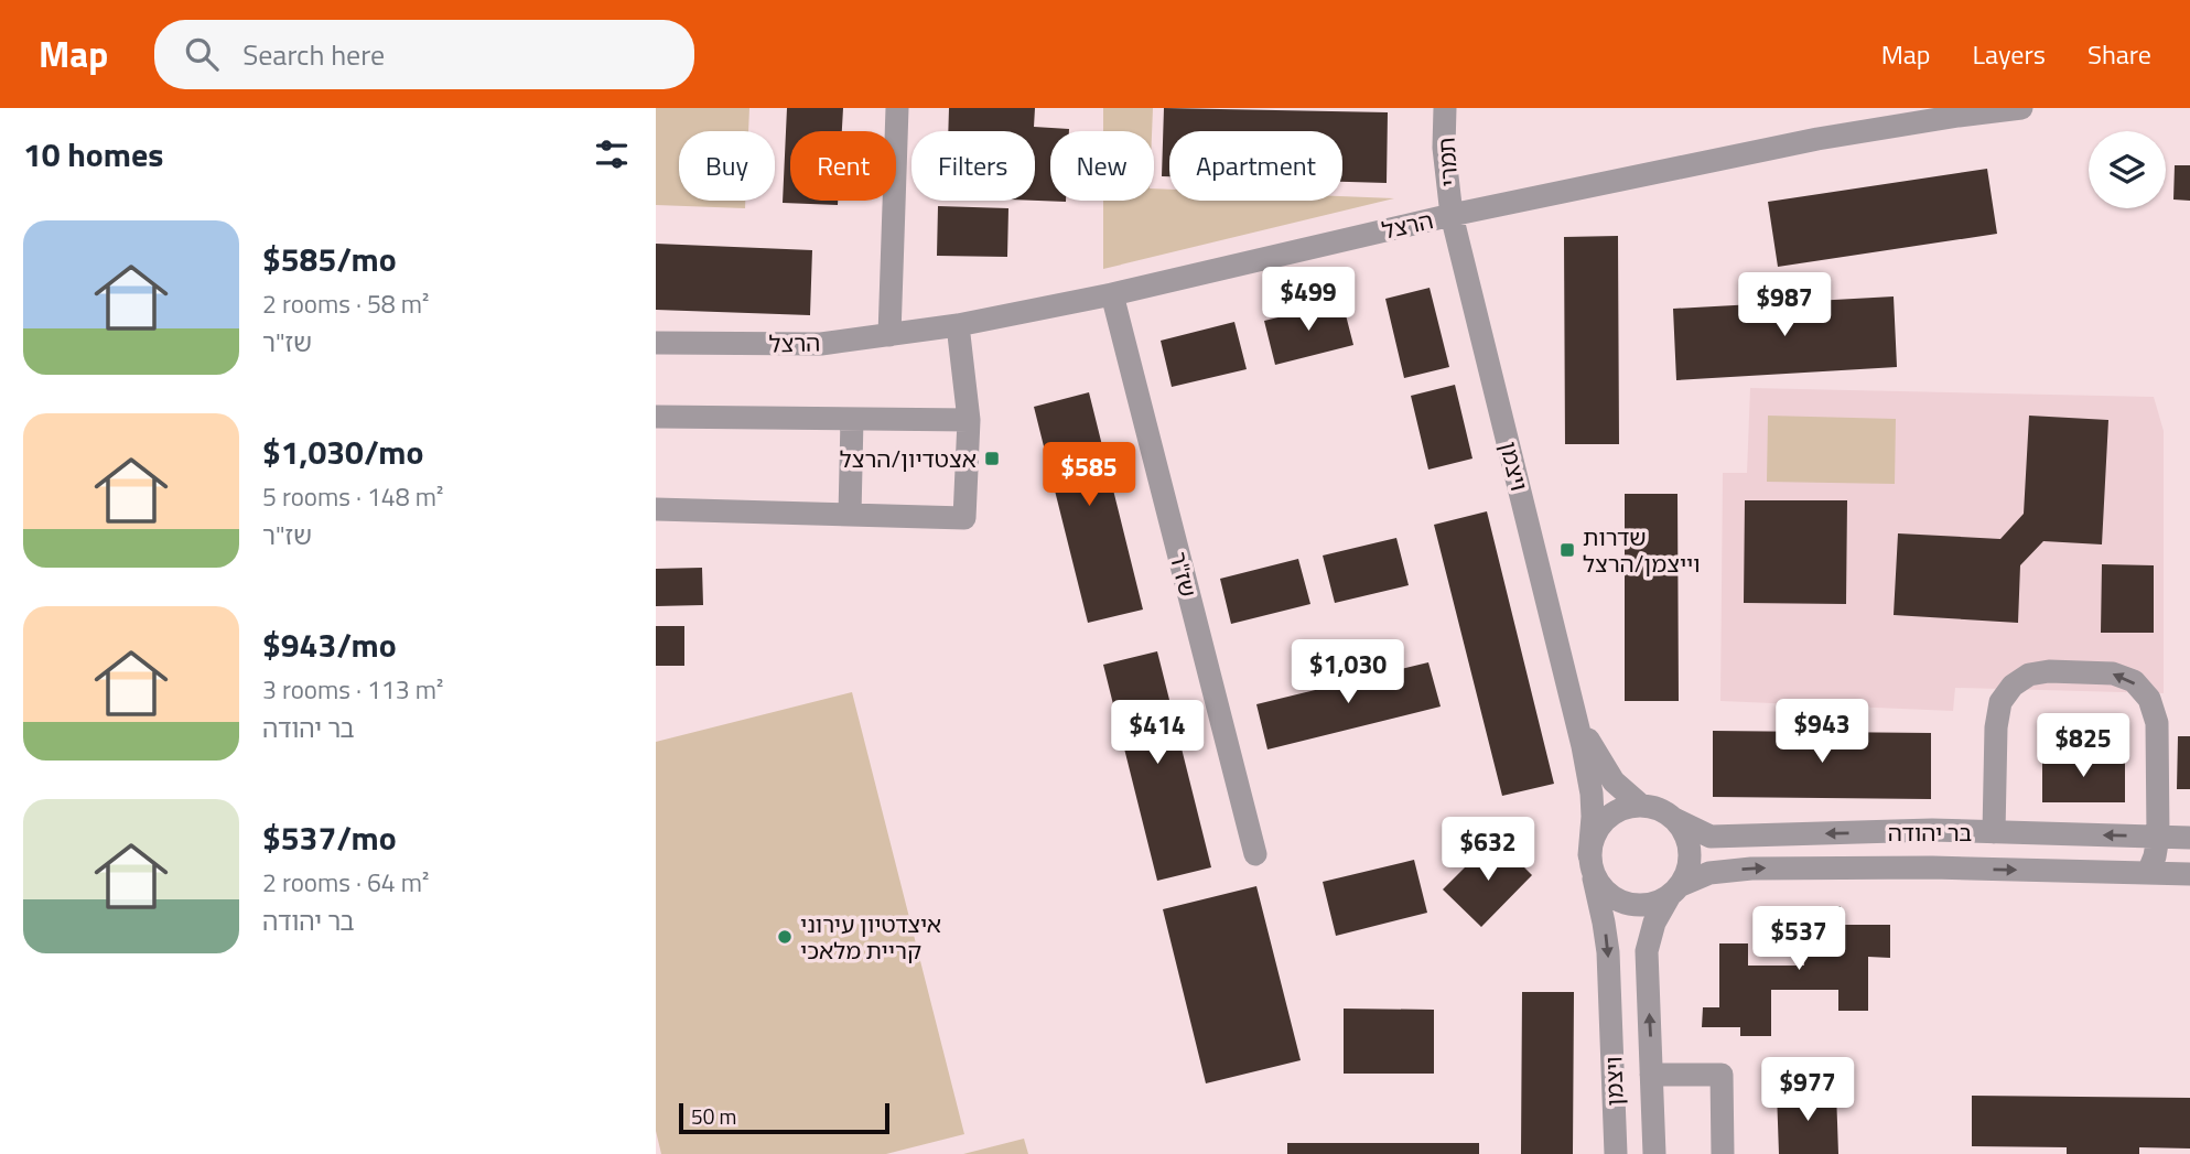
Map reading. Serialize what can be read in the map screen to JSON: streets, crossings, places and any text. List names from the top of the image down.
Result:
{
  "streets": {
    "street": [
      "תמרי",
      "הרצל",
      "ויצמן",
      "שז\"ר",
      "בר יהודה"
    ]
  },
  "crossings": [
    ["תמרי", "הרצל"],
    ["תמרי", "ויצמן"],
    ["הרצל", "ויצמן"],
    ["הרצל", "שז\"ר"],
    ["ויצמן", "בר יהודה"]
  ],
  "places": {
    "transit": ["אצטדיון/הרצל", "שדרות וייצמן/הרצל"],
    "other": ["איצדטיון עירוני קריית מלאכי"]
  },
  "scale_bar": "50 m",
  "page": {
    "header": "Map",
    "search": "Search here",
    "nav": ["Map", "Layers", "Share"],
    "heading": "10 homes",
    "chip": [
      "Buy",
      "Rent",
      "Filters",
      "New",
      "Apartment"
    ],
    "list": [
      {
        "name": "$585/mo",
        "note": "2 rooms · 58 m² · שז\"ר"
      },
      {
        "name": "$1,030/mo",
        "note": "5 rooms · 148 m² · שז\"ר"
      },
      {
        "name": "$943/mo",
        "note": "3 rooms · 113 m² · בר יהודה"
      },
      {
        "name": "$537/mo",
        "note": "2 rooms · 64 m² · בר יהודה"
      }
    ],
    "price": [
      "$499",
      "$987",
      "$585",
      "$1,030",
      "$943",
      "$414",
      "$825",
      "$632",
      "$537",
      "$977"
    ],
    "scale": "50 m"
  }
}
